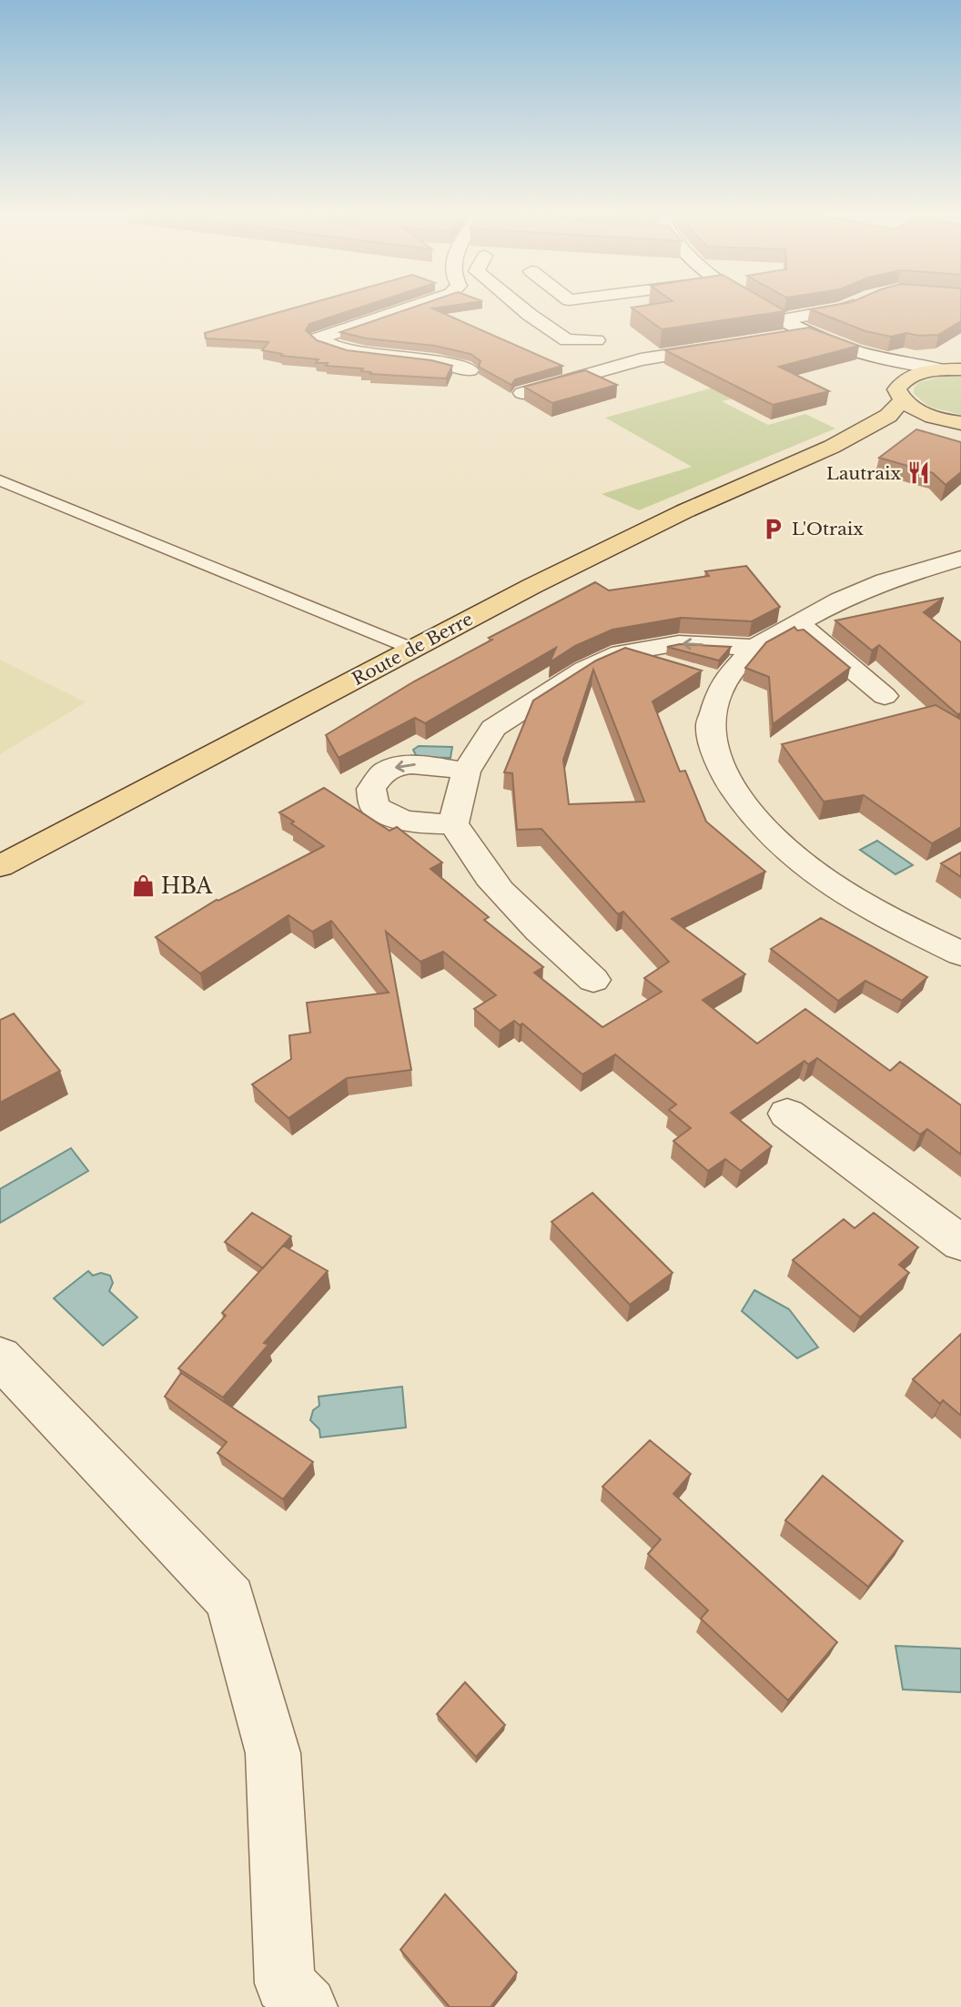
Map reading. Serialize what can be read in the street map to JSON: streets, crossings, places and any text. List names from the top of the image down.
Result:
{
  "streets": {
    "main road": ["Route de Berre"]
  },
  "places": {
    "restaurant": ["Lautraix"],
    "parking": ["L'Otraix"],
    "shop": ["HBA"]
  }
}
